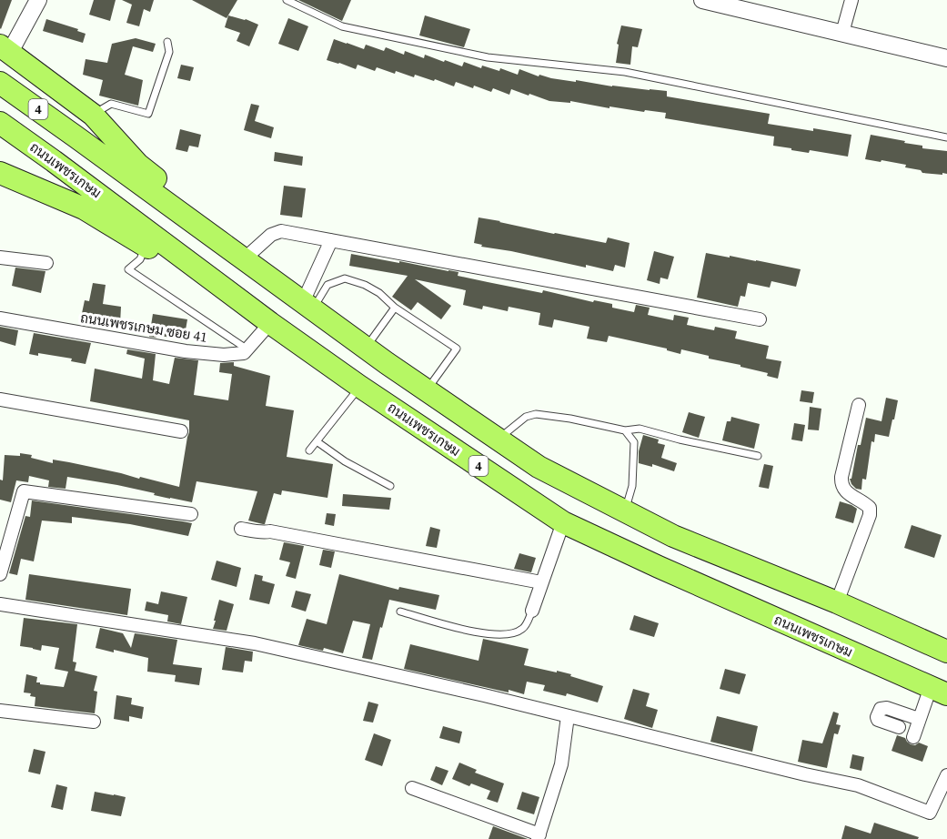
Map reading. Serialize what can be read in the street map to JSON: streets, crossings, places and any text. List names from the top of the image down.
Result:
{
  "streets": {
    "highway": ["4", "ถนนเพชรเกษม"],
    "street": ["ถนนเพชรเกษม ซอย 41"]
  }
}
